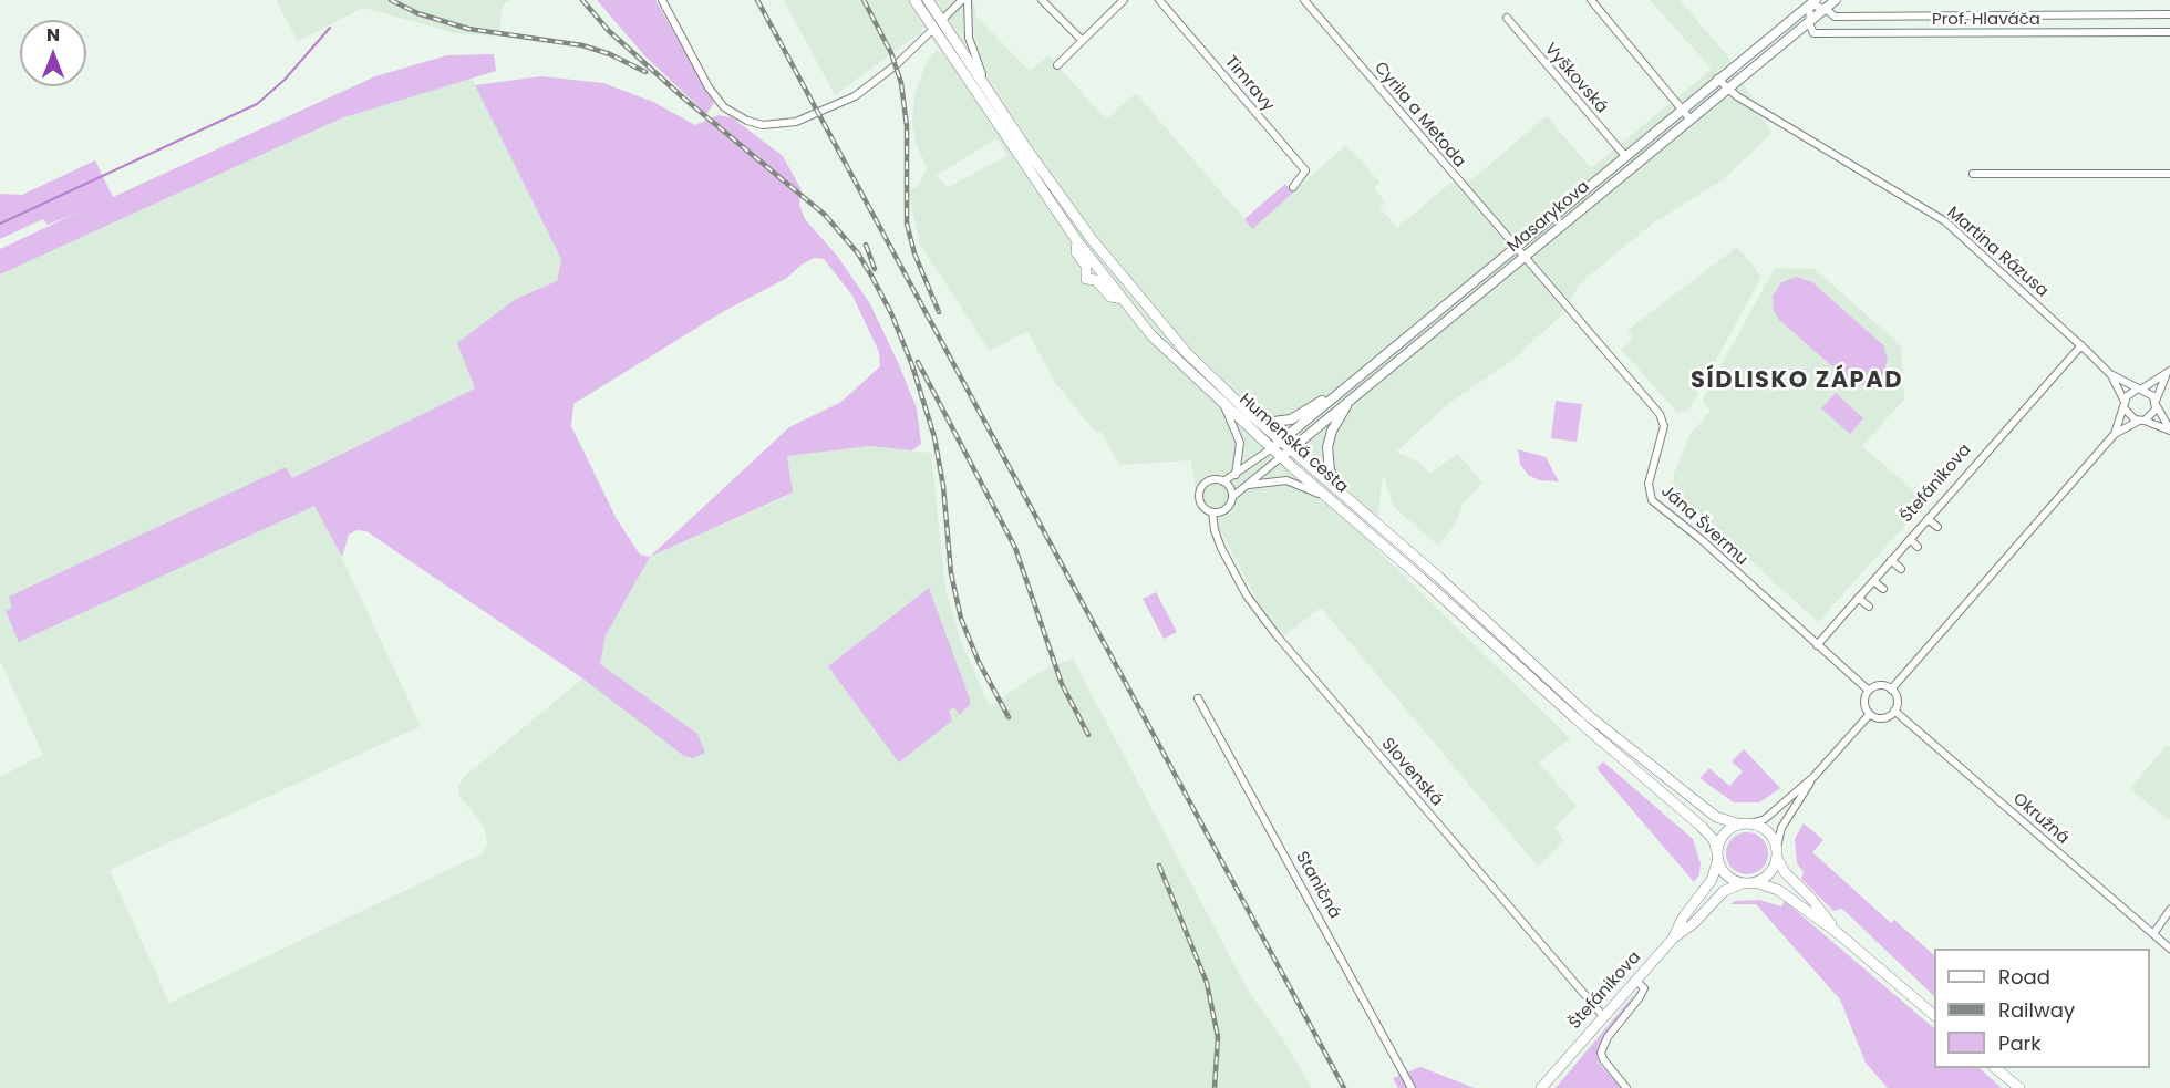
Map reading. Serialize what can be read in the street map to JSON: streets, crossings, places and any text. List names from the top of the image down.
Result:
{
  "streets": {
    "main road": ["Masarykova", "Humenská cesta", "Štefánikova"],
    "street": [
      "Prof. Hlaváča",
      "Vyškovská",
      "Timravy",
      "Cyrila a Metoda",
      "Martina Rázusa",
      "Jána Švermu",
      "Slovenská",
      "Okružná",
      "Staničná"
    ]
  },
  "crossings": [
    ["Prof. Hlaváča", "Masarykova"],
    ["Vyškovská", "Masarykova"],
    ["Cyrila a Metoda", "Masarykova"],
    ["Cyrila a Metoda", "Jána Švermu"],
    ["Masarykova", "Martina Rázusa"],
    ["Masarykova", "Humenská cesta"],
    ["Masarykova", "Jána Švermu"],
    ["Martina Rázusa", "Štefánikova"],
    ["Štefánikova", "Jána Švermu"],
    ["Štefánikova", "Slovenská"],
    ["Jána Švermu", "Okružná"]
  ],
  "districts": ["SÍDLISKO ZÁPAD"],
  "legend": ["Road", "Railway", "Park"],
  "north": "top"
}
